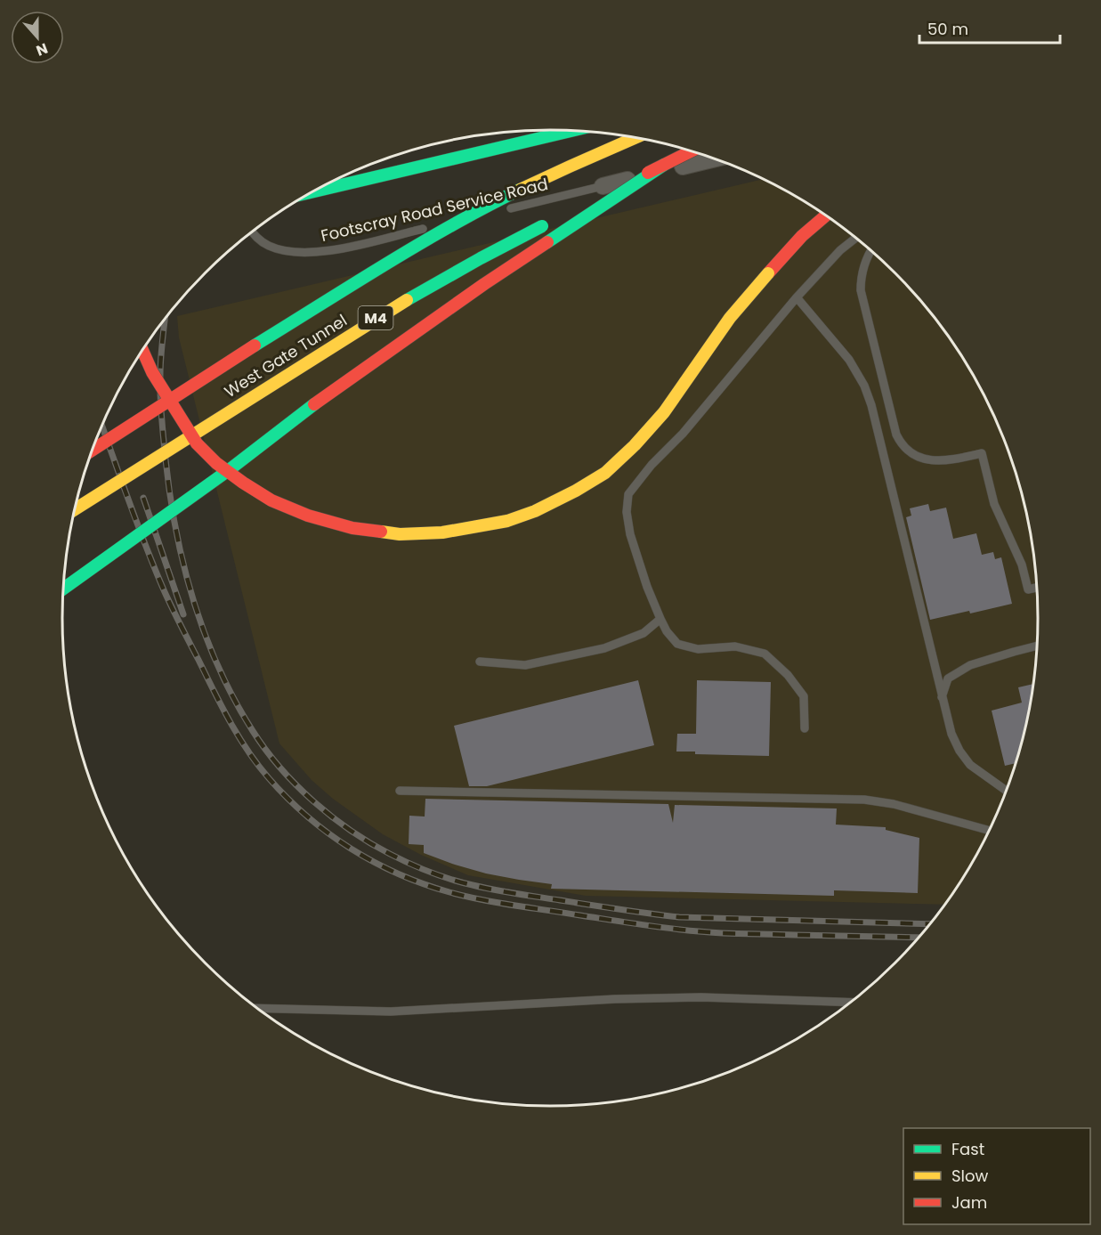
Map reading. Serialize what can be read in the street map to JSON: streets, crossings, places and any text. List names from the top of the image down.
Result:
{
  "streets": {
    "main road": ["M4", "West Gate Tunnel"],
    "lane": ["Footscray Road Service Road"]
  },
  "legend": ["Fast", "Slow", "Jam"],
  "scale_bar": "50 m",
  "north": "bottom"
}
